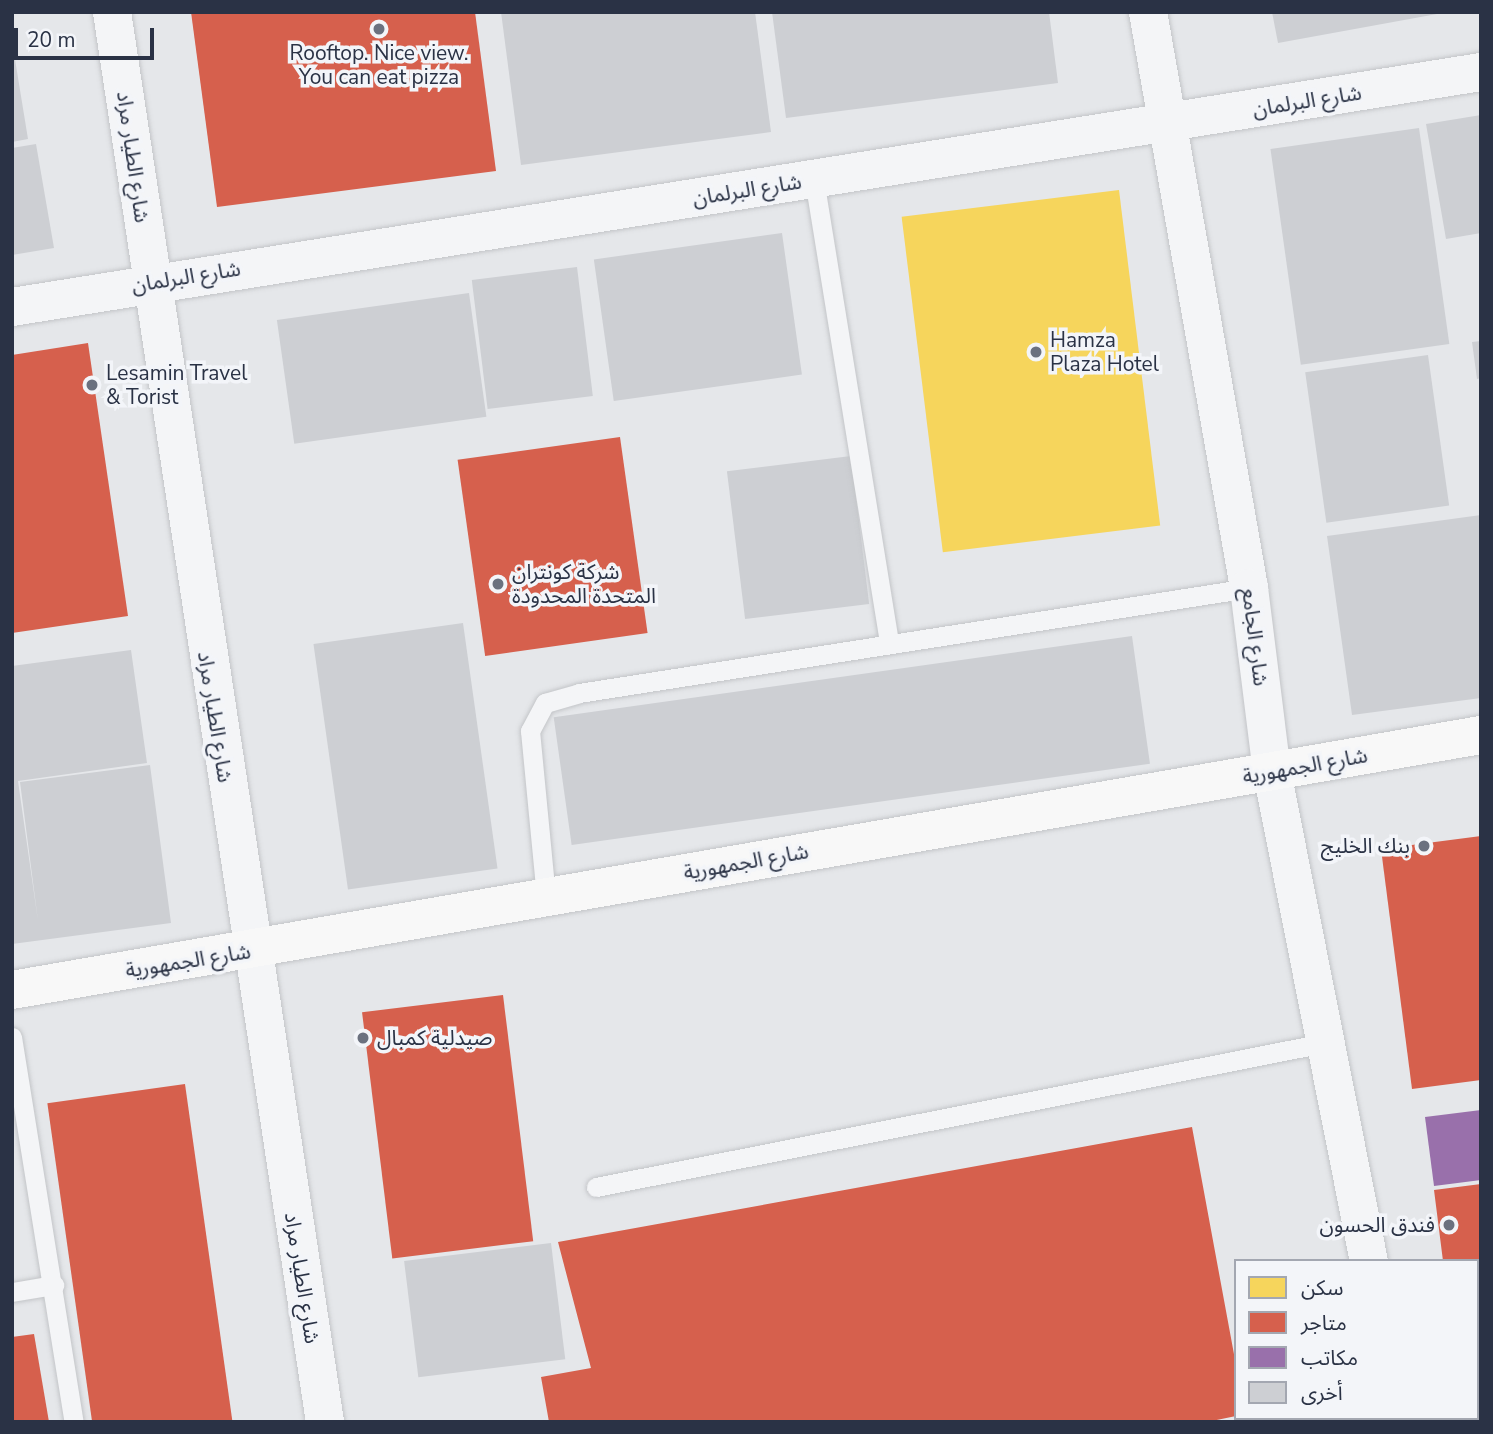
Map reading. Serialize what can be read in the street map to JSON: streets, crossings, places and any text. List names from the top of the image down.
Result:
{
  "streets": {
    "main road": ["شارع الجمهورية"],
    "street": ["شارع البرلمان", "شارع الطيار مراد", "شارع الجامع"]
  },
  "crossings": [
    ["شارع البرلمان", "شارع الطيار مراد"],
    ["شارع البرلمان", "شارع الجامع"],
    ["شارع الطيار مراد", "شارع الجمهورية"],
    ["شارع الجامع", "شارع الجمهورية"]
  ],
  "places": [
    "Rooftop. Nice view. You can eat pizza",
    "Hamza Plaza Hotel",
    "Lesamin Travel & Torist",
    "شركة كونتران المتحدة المحدودة",
    "بنك الخليج",
    "صيدلية كمبال",
    "فندق الحسون"
  ],
  "legend": [
    "سكن",
    "متاجر",
    "مكاتب",
    "أخرى"
  ],
  "scale_bar": "20 m"
}
